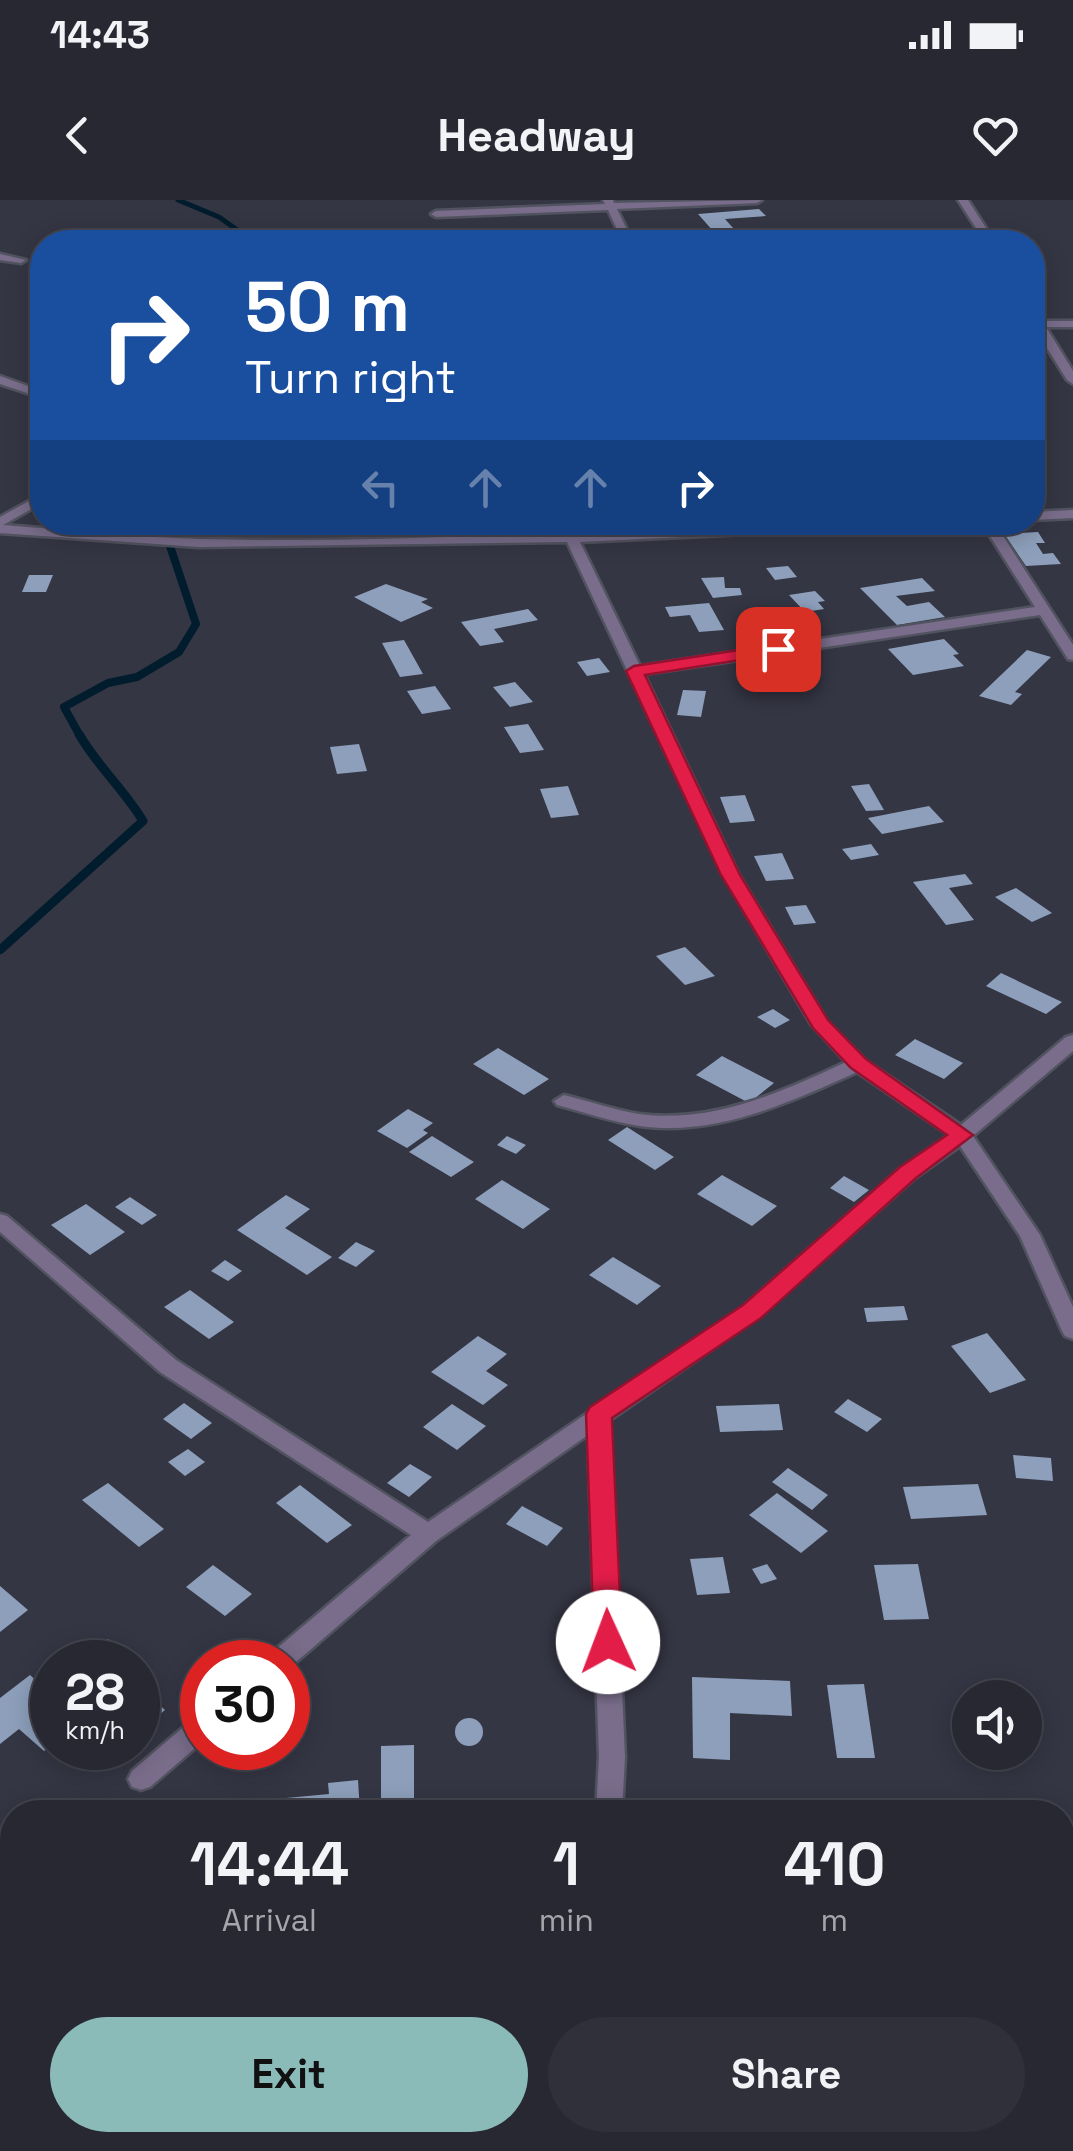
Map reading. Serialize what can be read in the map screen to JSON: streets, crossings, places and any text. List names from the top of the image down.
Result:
{
  "page": {
    "status": "14:43",
    "header": "Headway",
    "turn": ["50 m", "Turn right"],
    "speed": "28 km/h",
    "limit": "30",
    "eta": [
      "14:44",
      "Arrival",
      "1",
      "min",
      "410",
      "m"
    ],
    "buttons": ["Exit", "Share"]
  }
}
